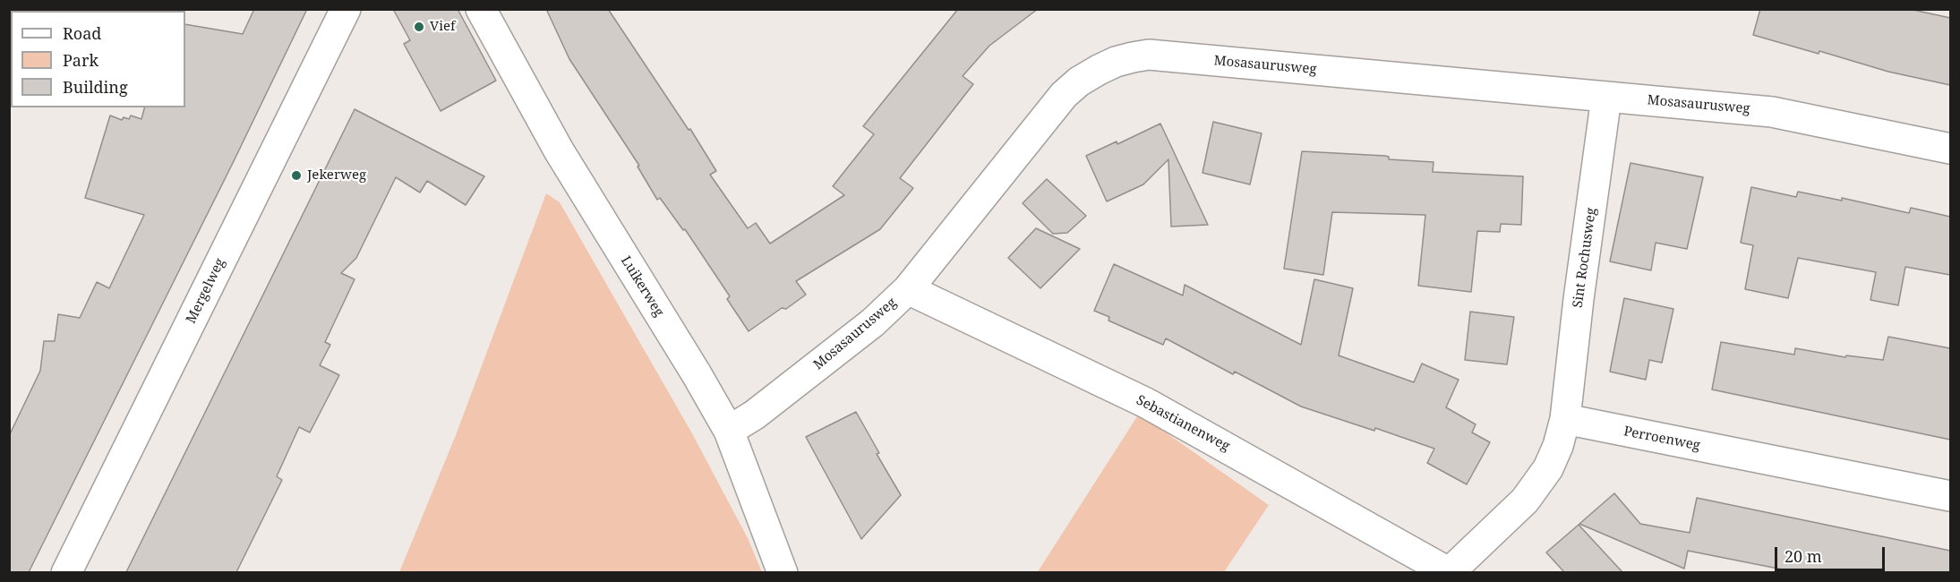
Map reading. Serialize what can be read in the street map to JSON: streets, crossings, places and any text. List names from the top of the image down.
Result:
{
  "streets": {
    "street": [
      "Mosasaurusweg",
      "Sint Rochusweg",
      "Luikerweg",
      "Mergelweg",
      "Sebastianenweg",
      "Perroenweg"
    ]
  },
  "crossings": [
    ["Mosasaurusweg", "Sint Rochusweg"],
    ["Mosasaurusweg", "Luikerweg"],
    ["Mosasaurusweg", "Sebastianenweg"],
    ["Sint Rochusweg", "Perroenweg"]
  ],
  "places": ["Vief", "Jekerweg"],
  "legend": ["Road", "Park", "Building"],
  "scale_bar": "20 m"
}
